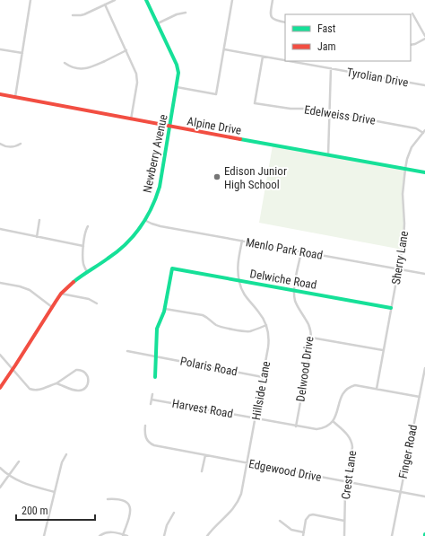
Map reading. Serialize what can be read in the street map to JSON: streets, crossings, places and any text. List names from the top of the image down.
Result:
{
  "streets": {
    "street": [
      "Tyrolian Drive",
      "Edelweiss Drive",
      "Alpine Drive",
      "Newberry Avenue",
      "Menlo Park Road",
      "Sherry Lane",
      "Delwiche Road",
      "Polaris Road",
      "Delwood Drive",
      "Hillside Lane",
      "Harvest Road",
      "Finger Road",
      "Edgewood Drive",
      "Crest Lane"
    ]
  },
  "crossings": [
    ["Tyrolian Drive", "Edelweiss Drive"],
    ["Edelweiss Drive", "Sherry Lane"],
    ["Alpine Drive", "Newberry Avenue"],
    ["Alpine Drive", "Sherry Lane"],
    ["Newberry Avenue", "Menlo Park Road"],
    ["Menlo Park Road", "Sherry Lane"],
    ["Menlo Park Road", "Delwood Drive"],
    ["Menlo Park Road", "Hillside Lane"],
    ["Sherry Lane", "Delwiche Road"],
    ["Delwiche Road", "Delwood Drive"],
    ["Delwiche Road", "Hillside Lane"],
    ["Polaris Road", "Hillside Lane"],
    ["Delwood Drive", "Harvest Road"],
    ["Hillside Lane", "Harvest Road"],
    ["Hillside Lane", "Edgewood Drive"],
    ["Harvest Road", "Crest Lane"],
    ["Finger Road", "Edgewood Drive"],
    ["Edgewood Drive", "Crest Lane"]
  ],
  "places": ["Edison Junior High School"],
  "legend": ["Fast", "Jam"],
  "scale_bar": "200 m"
}
